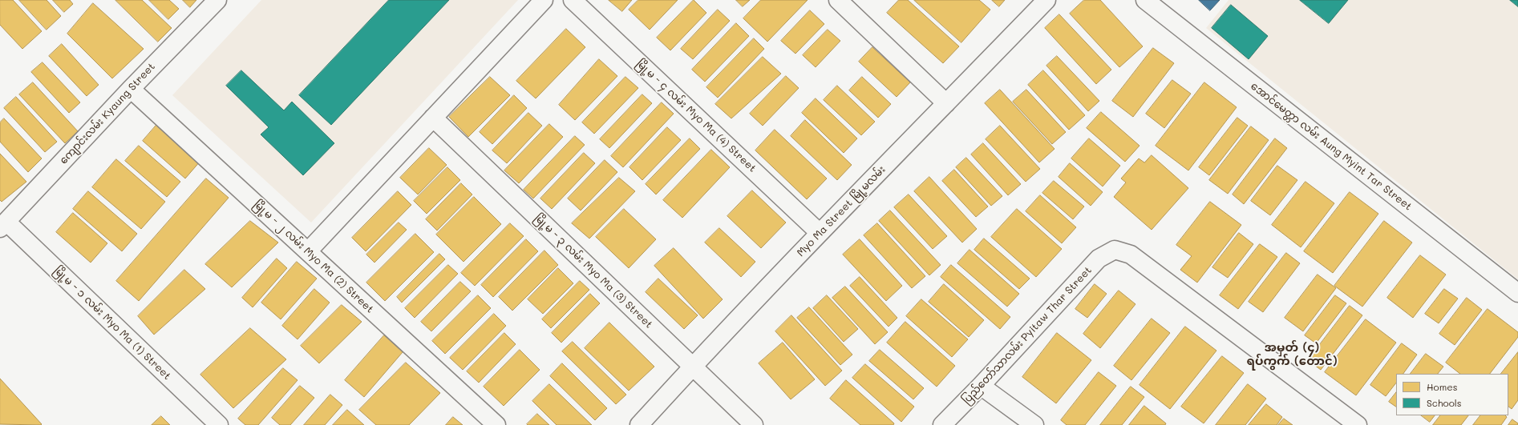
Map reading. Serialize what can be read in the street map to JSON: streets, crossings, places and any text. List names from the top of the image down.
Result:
{
  "streets": {
    "street": [
      "ကျောင်းလမ်း Kyaung Street",
      "မြို့မ - ၄ လမ်း Myo Ma (4) Street",
      "အောင်မေတ္တာ လမ်း Aung Myint Tar Street",
      "Myo Ma Street မြို့မလမ်း",
      "မြို့မ - ၂ လမ်း Myo Ma (2) Street",
      "မြို့မ - ၃ လမ်း Myo Ma (3) Street",
      "မြို့မ - ၁ လမ်း Myo Ma (1) Street",
      "ပြည်တော်သာလမ်း Pyitaw Thar Street"
    ]
  },
  "crossings": [
    ["ကျောင်းလမ်း Kyaung Street", "မြို့မ - ၂ လမ်း Myo Ma (2) Street"],
    ["ကျောင်းလမ်း Kyaung Street", "မြို့မ - ၁ လမ်း Myo Ma (1) Street"],
    ["မြို့မ - ၄ လမ်း Myo Ma (4) Street", "Myo Ma Street မြို့မလမ်း"],
    ["Myo Ma Street မြို့မလမ်း", "မြို့မ - ၃ လမ်း Myo Ma (3) Street"]
  ],
  "districts": ["အမှတ် (၄) ရပ်ကွက် (တောင်)"],
  "legend": ["Homes", "Schools"]
}
